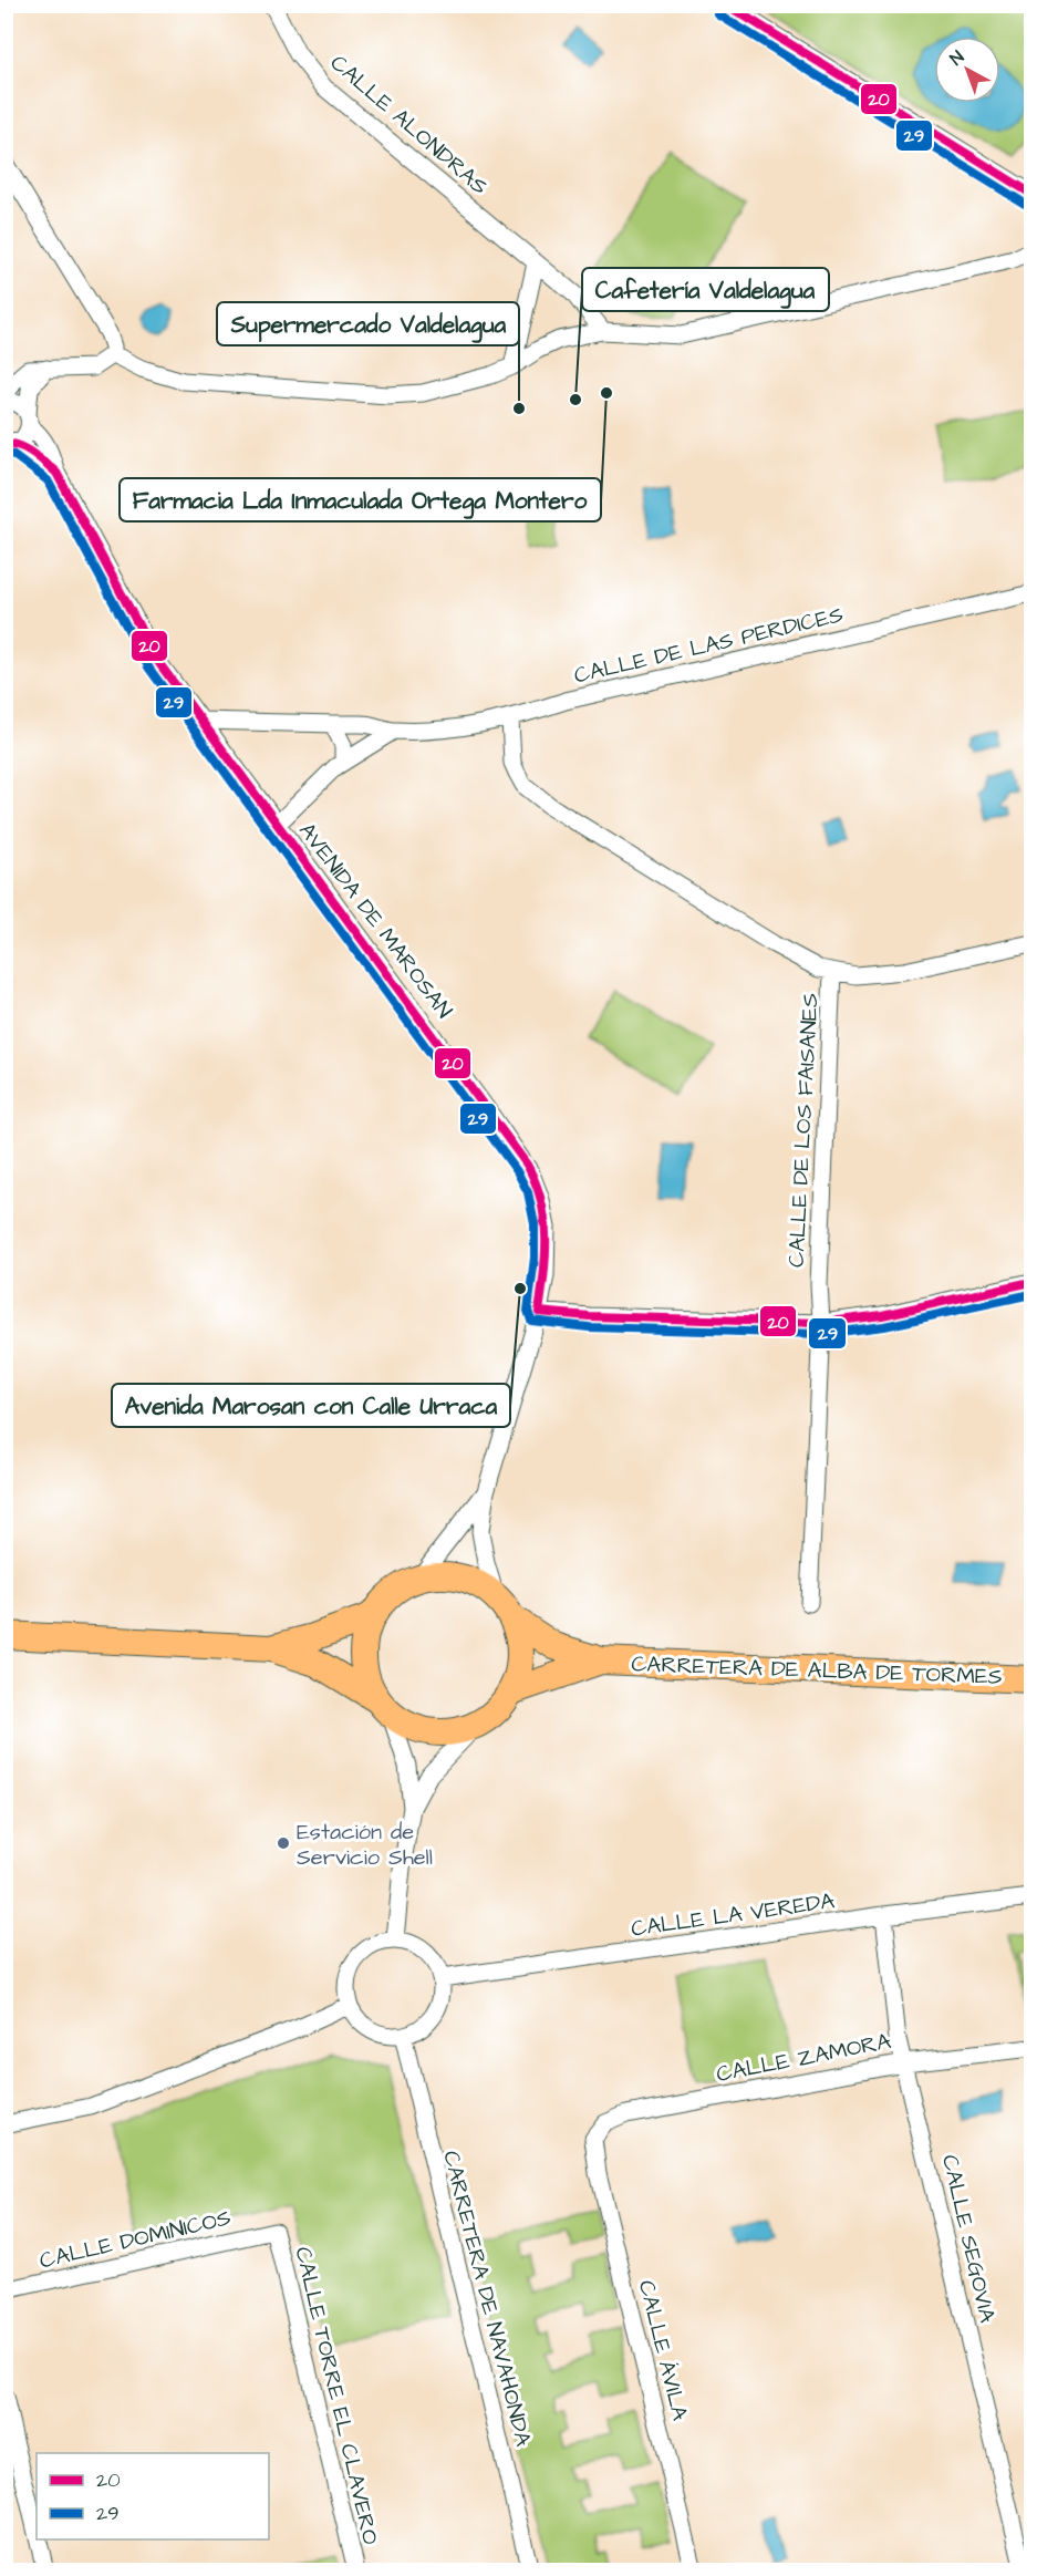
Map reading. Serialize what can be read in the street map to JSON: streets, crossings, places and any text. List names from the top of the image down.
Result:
{
  "streets": {
    "main road": ["CARRETERA DE ALBA DE TORMES"],
    "street": [
      "CALLE ALONDRAS",
      "CALLE DE LAS PERDICES",
      "AVENIDA DE MAROSAN",
      "CALLE DE LOS FAISANES",
      "CALLE LA VEREDA",
      "CALLE ZAMORA",
      "CALLE DOMINICOS",
      "CALLE SEGOVIA",
      "CARRETERA DE NAVAHONDA",
      "CALLE ÁVILA",
      "CALLE TORRE EL CLAVERO"
    ]
  },
  "crossings": [
    ["CALLE DE LAS PERDICES", "AVENIDA DE MAROSAN"],
    ["CALLE DE LAS PERDICES", "CALLE DE LOS FAISANES"],
    ["AVENIDA DE MAROSAN", "CARRETERA DE ALBA DE TORMES"],
    ["CALLE LA VEREDA", "CALLE SEGOVIA"],
    ["CALLE LA VEREDA", "CARRETERA DE NAVAHONDA"],
    ["CALLE ZAMORA", "CALLE SEGOVIA"],
    ["CALLE ZAMORA", "CALLE ÁVILA"],
    ["CALLE DOMINICOS", "CALLE TORRE EL CLAVERO"]
  ],
  "places": [
    "Farmacia Lda Inmaculada Ortega Montero",
    "Cafetería Valdelagua",
    "Supermercado Valdelagua",
    "Avenida Marosan con Calle Urraca",
    "Estación de Servicio Shell"
  ],
  "lines": ["transit line 20", "transit line 29"],
  "legend": ["20", "29"],
  "north": "top left"
}
